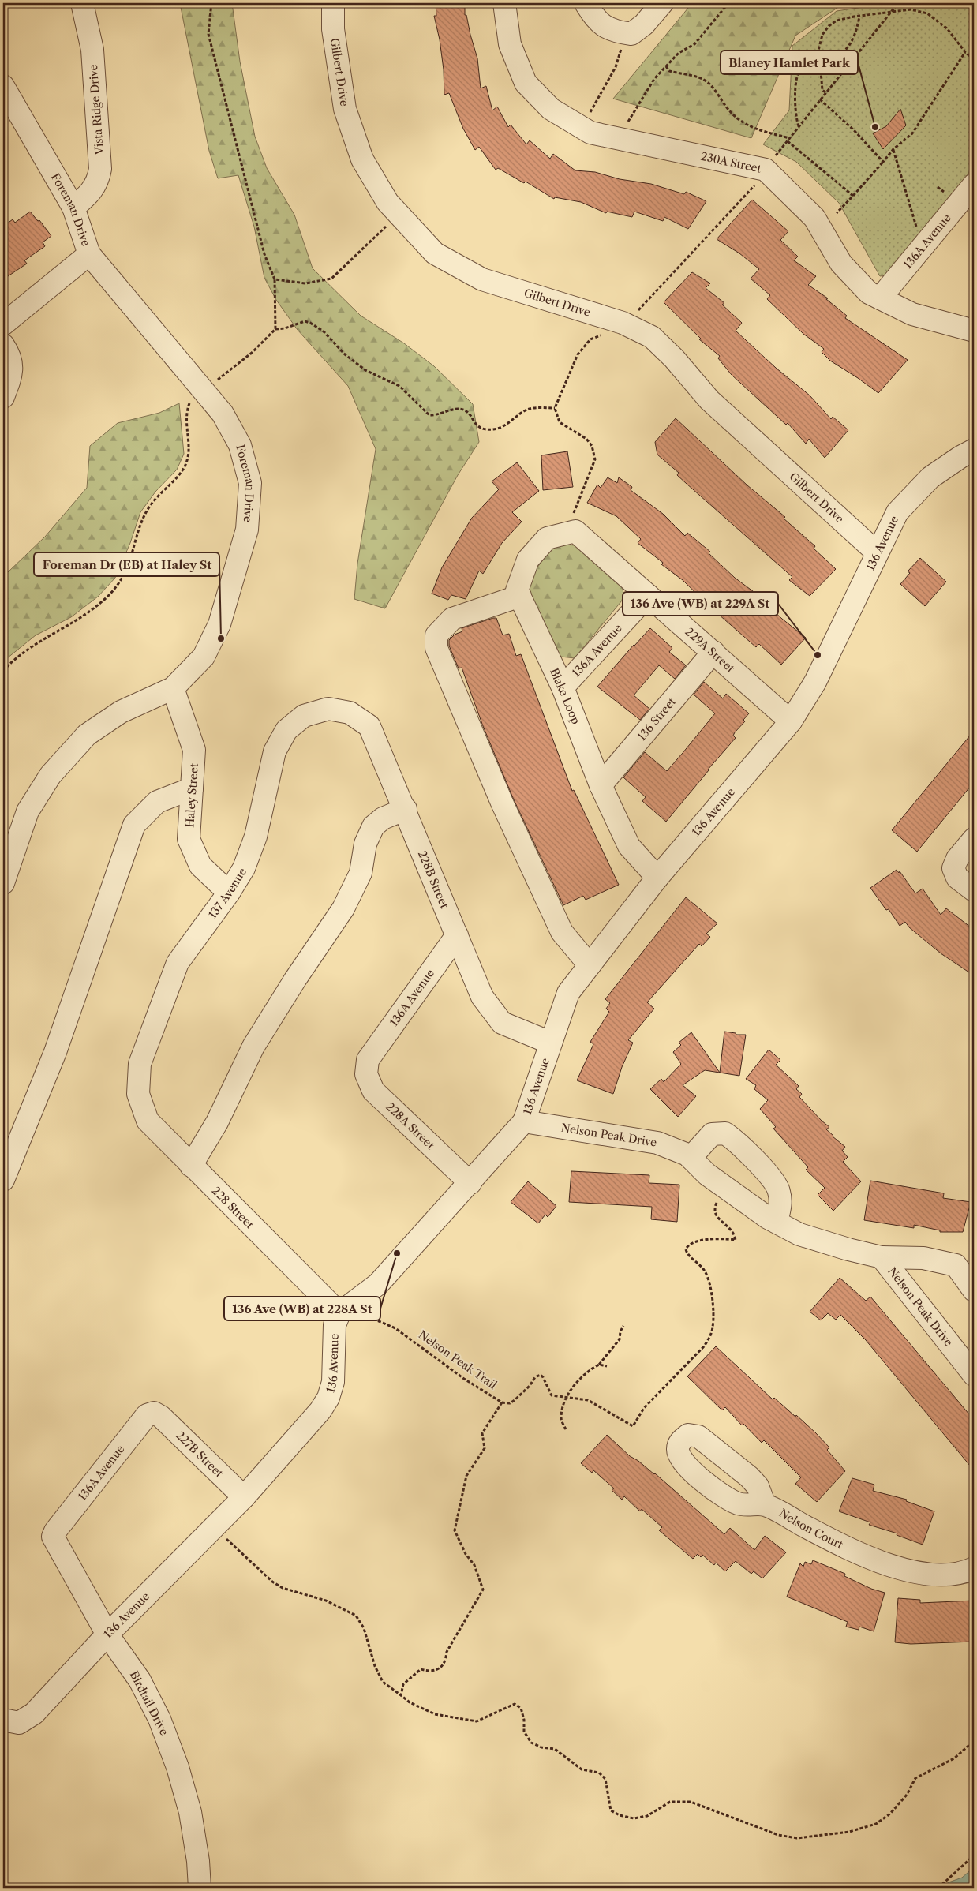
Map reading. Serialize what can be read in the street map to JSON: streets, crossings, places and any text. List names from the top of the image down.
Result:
{
  "streets": {
    "street": [
      "Gilbert Drive",
      "Vista Ridge Drive",
      "230A Street",
      "Foreman Drive",
      "136A Avenue",
      "136 Avenue",
      "229A Street",
      "Blake Loop",
      "136 Street",
      "Haley Street",
      "228B Street",
      "137 Avenue",
      "228A Street",
      "Nelson Peak Drive",
      "228 Street",
      "227B Street",
      "Nelson Court",
      "Birdtail Drive"
    ],
    "path": ["Nelson Peak Trail"]
  },
  "crossings": [
    ["Gilbert Drive", "136 Avenue"],
    ["Vista Ridge Drive", "Foreman Drive"],
    ["230A Street", "136A Avenue"],
    ["Foreman Drive", "Haley Street"],
    ["136A Avenue", "229A Street"],
    ["136A Avenue", "Blake Loop"],
    ["136A Avenue", "228B Street"],
    ["136A Avenue", "228A Street"],
    ["136A Avenue", "227B Street"],
    ["136A Avenue", "Birdtail Drive"],
    ["136 Avenue", "229A Street"],
    ["136 Avenue", "Blake Loop"],
    ["136 Avenue", "228B Street"],
    ["136 Avenue", "228A Street"],
    ["136 Avenue", "Nelson Peak Drive"],
    ["136 Avenue", "228 Street"],
    ["136 Avenue", "227B Street"],
    ["136 Avenue", "Birdtail Drive"],
    ["229A Street", "Blake Loop"],
    ["229A Street", "136 Street"],
    ["Blake Loop", "136 Street"],
    ["Haley Street", "137 Avenue"],
    ["228B Street", "137 Avenue"],
    ["137 Avenue", "228 Street"]
  ],
  "places": [
    "Blaney Hamlet Park",
    "Foreman Dr (EB) at Haley St",
    "136 Ave (WB) at 229A St",
    "136 Ave (WB) at 228A St"
  ]
}
